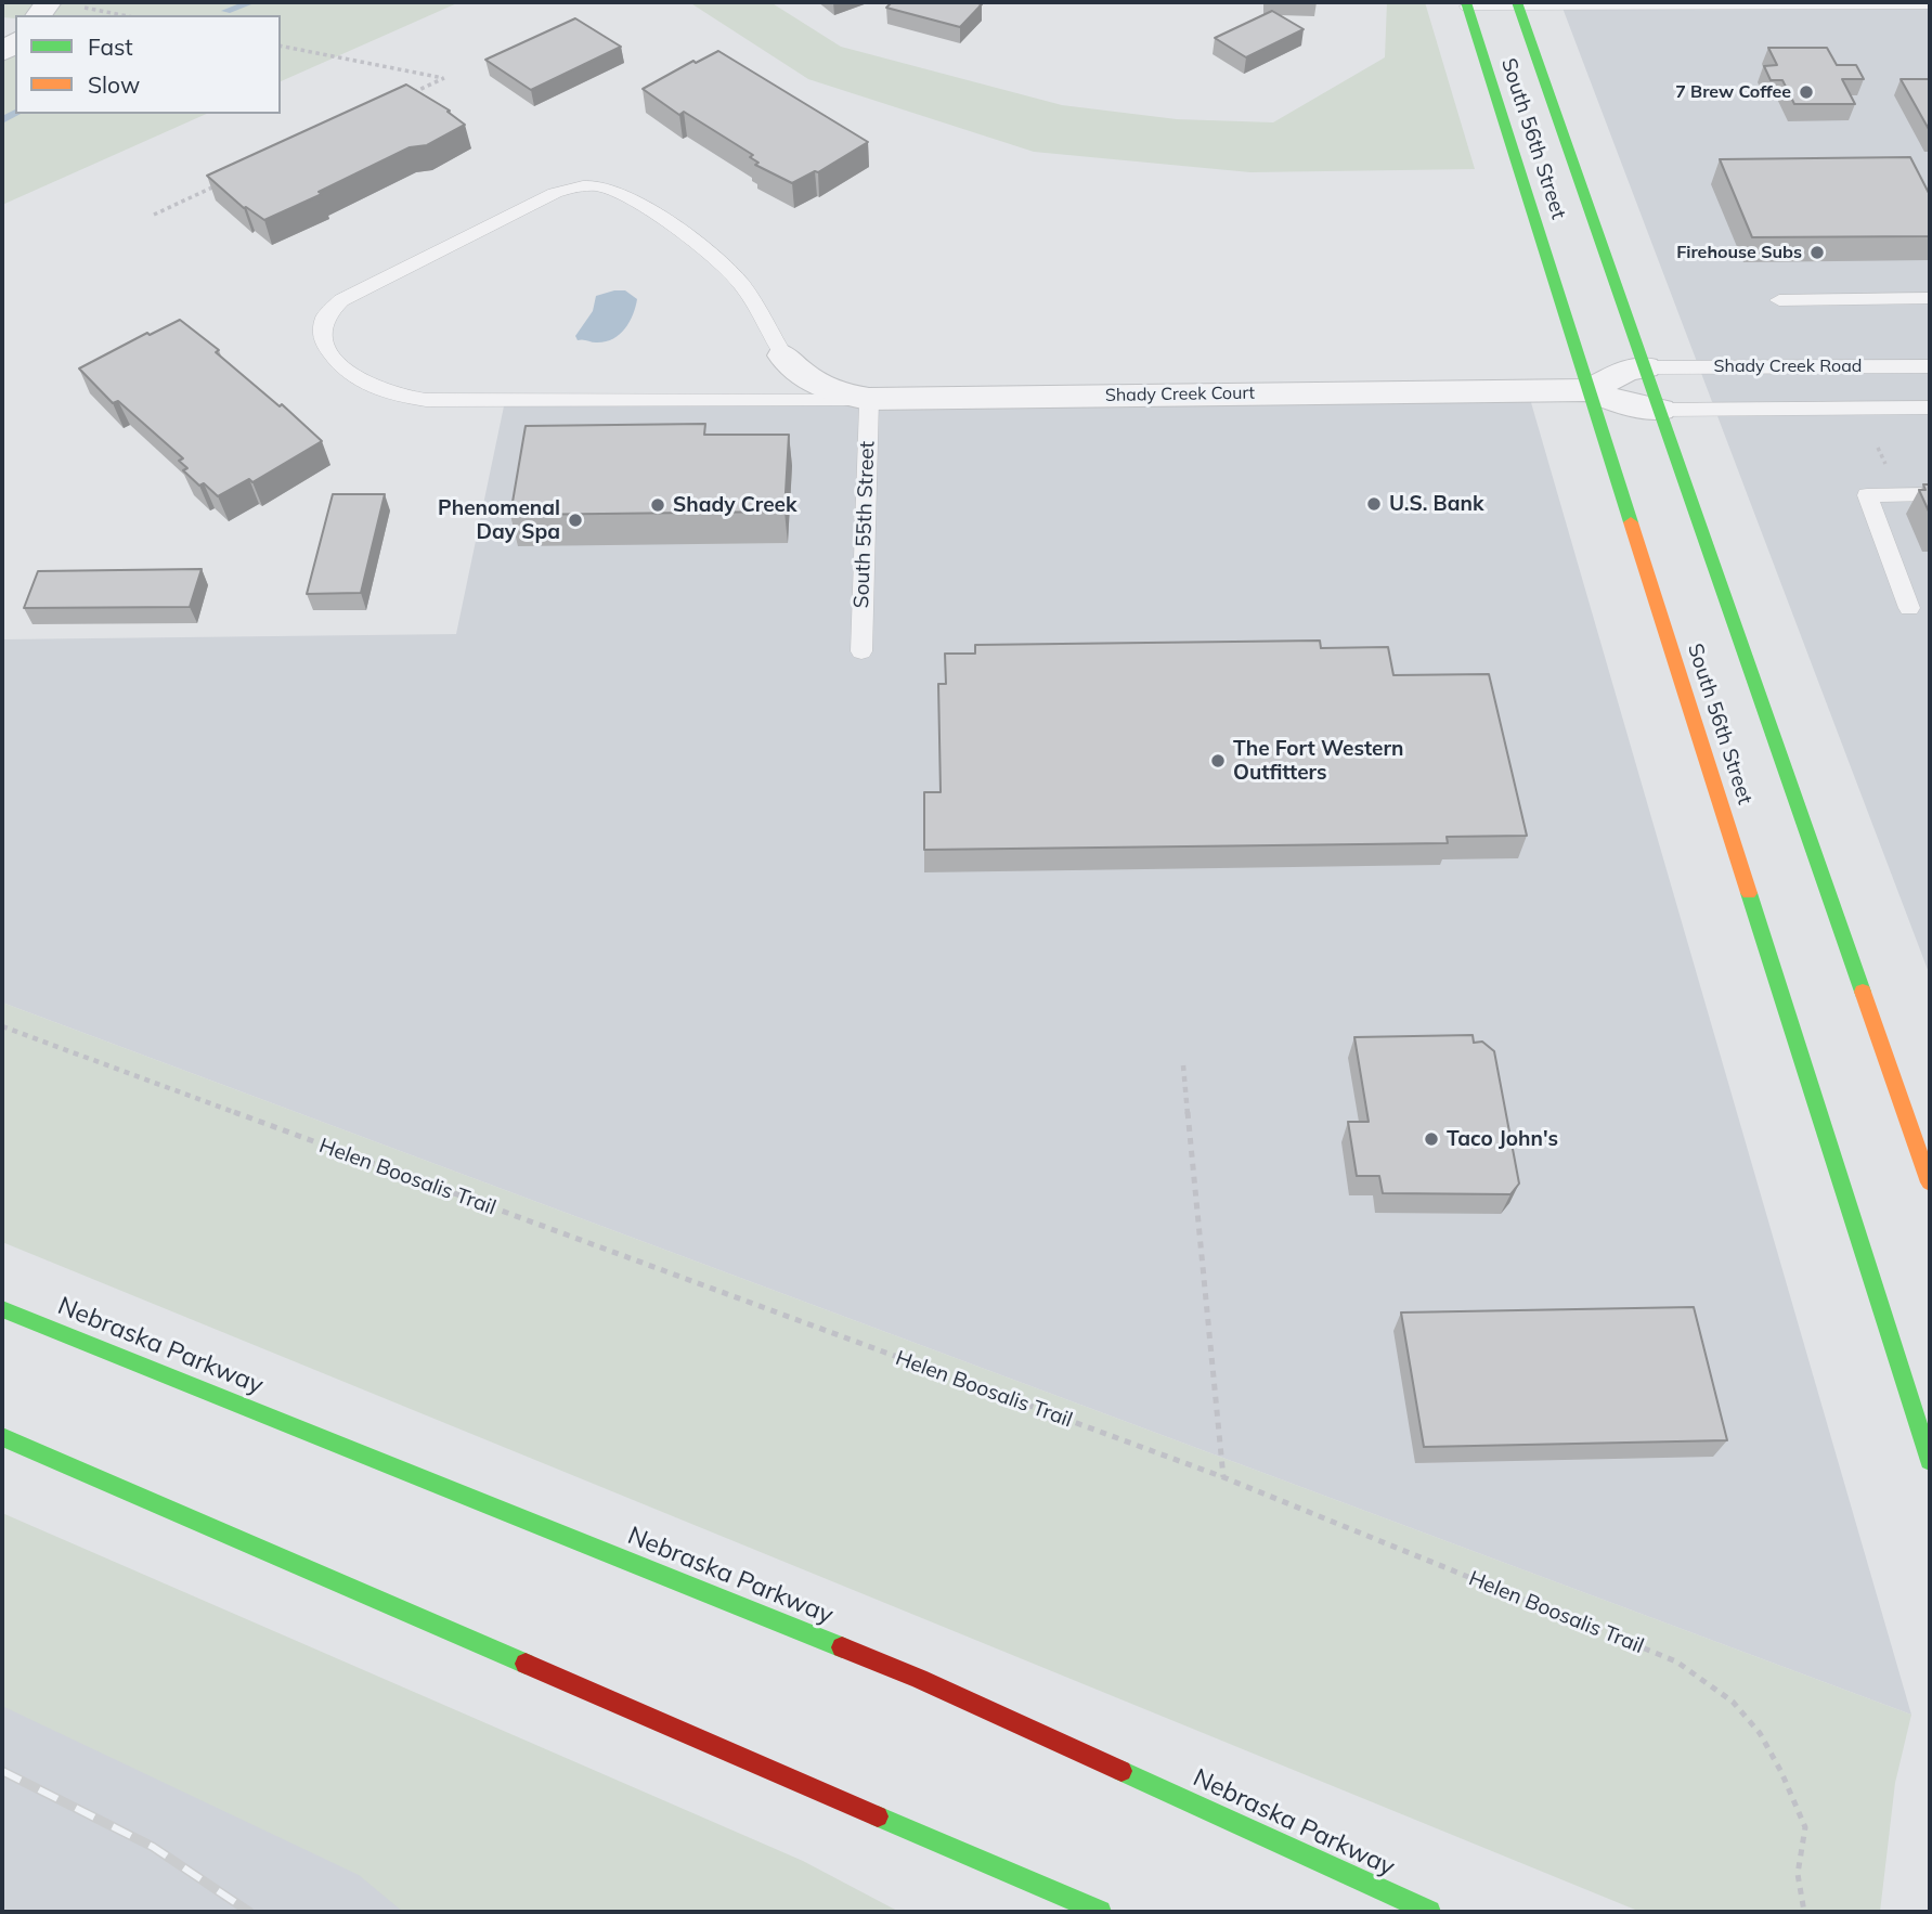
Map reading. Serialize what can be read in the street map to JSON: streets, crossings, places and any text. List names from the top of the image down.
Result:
{
  "streets": {
    "main road": ["South 56th Street", "Nebraska Parkway"],
    "street": ["Shady Creek Court"],
    "lane": ["Shady Creek Road", "South 55th Street"],
    "path": ["Helen Boosalis Trail"]
  },
  "crossings": [
    ["South 56th Street", "Shady Creek Road"],
    ["South 56th Street", "Shady Creek Court"],
    ["Shady Creek Road", "Shady Creek Court"],
    ["Shady Creek Court", "South 55th Street"]
  ],
  "places": [
    "7 Brew Coffee",
    "Firehouse Subs",
    "U.S. Bank",
    "Shady Creek",
    "Phenomenal Day Spa",
    "The Fort Western Outfitters",
    "Taco John's"
  ],
  "legend": ["Fast", "Slow"]
}
